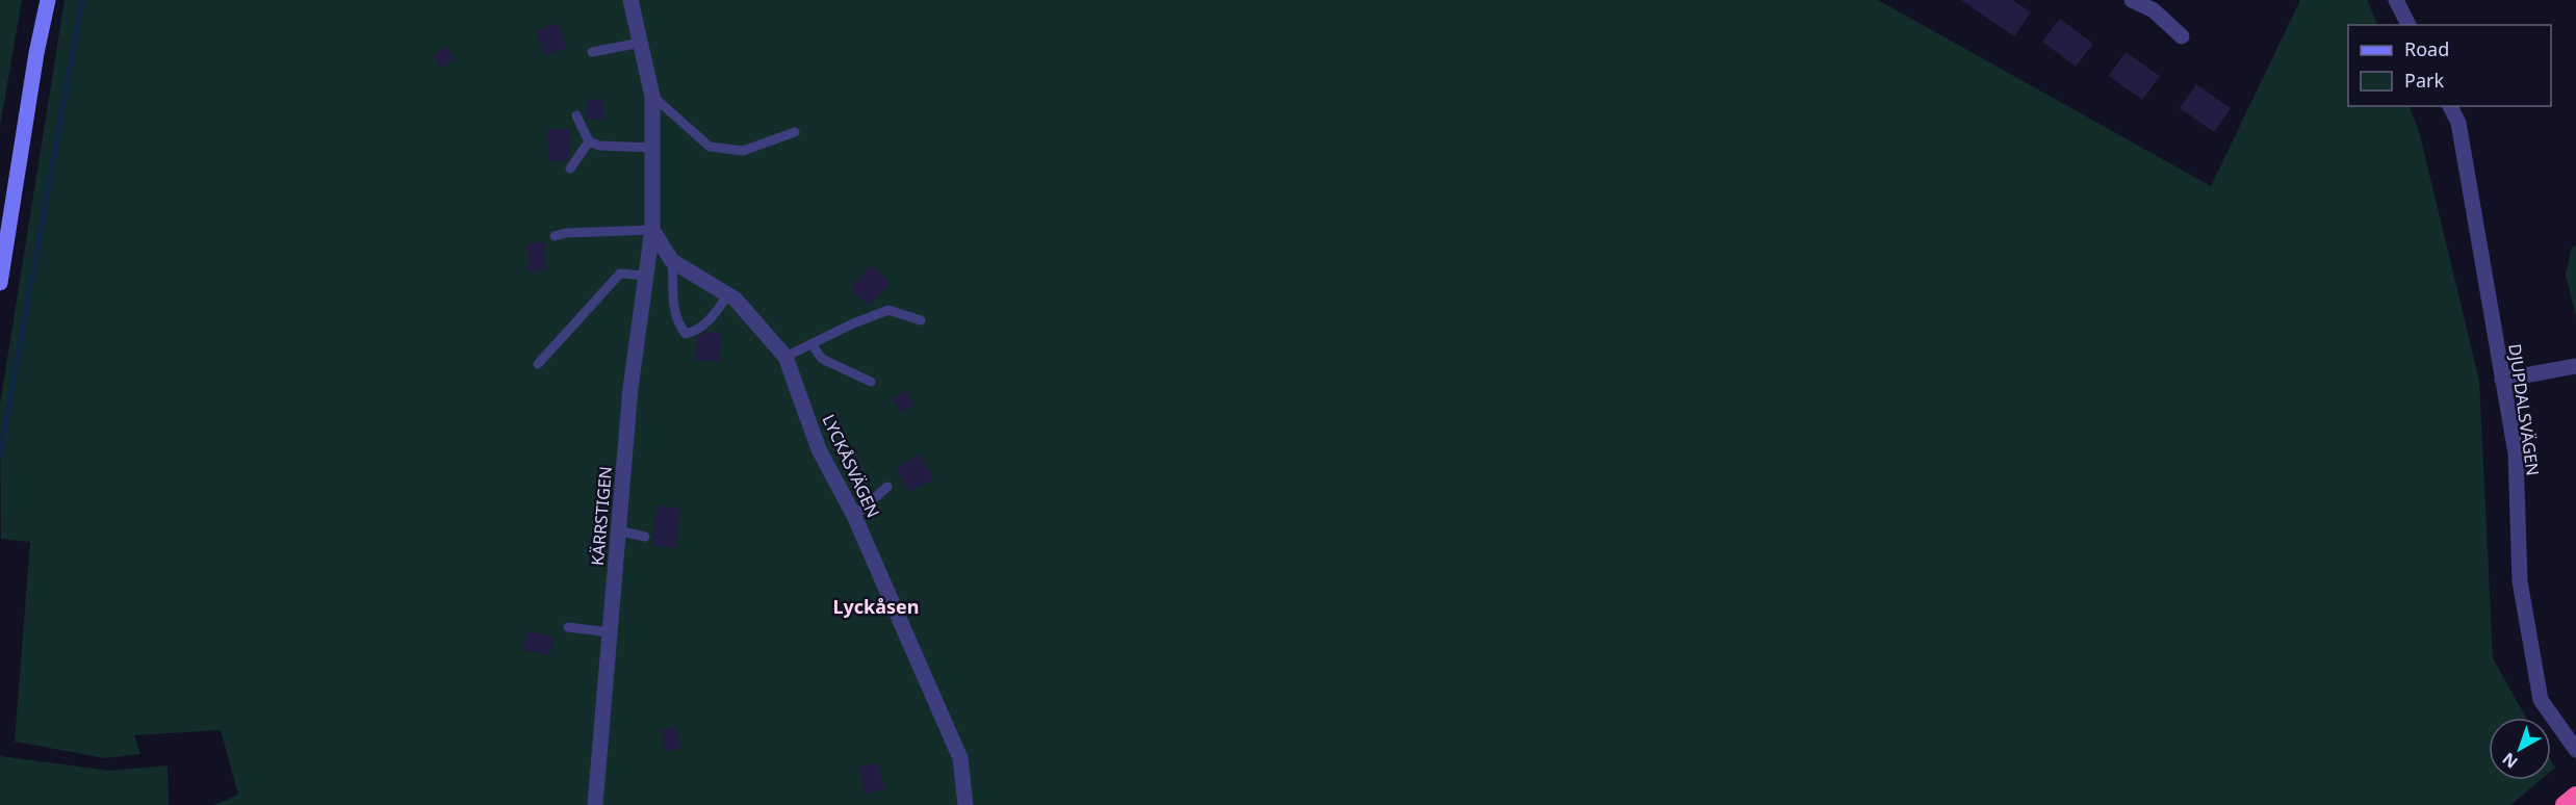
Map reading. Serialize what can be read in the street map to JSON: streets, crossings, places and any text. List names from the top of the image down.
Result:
{
  "streets": {
    "street": ["DJUPDALSVÄGEN", "LYCKÅSVÄGEN", "KÄRRSTIGEN"]
  },
  "crossings": [
    ["LYCKÅSVÄGEN", "KÄRRSTIGEN"]
  ],
  "districts": ["Lyckåsen"],
  "legend": ["Road", "Park"],
  "north": "bottom left"
}
